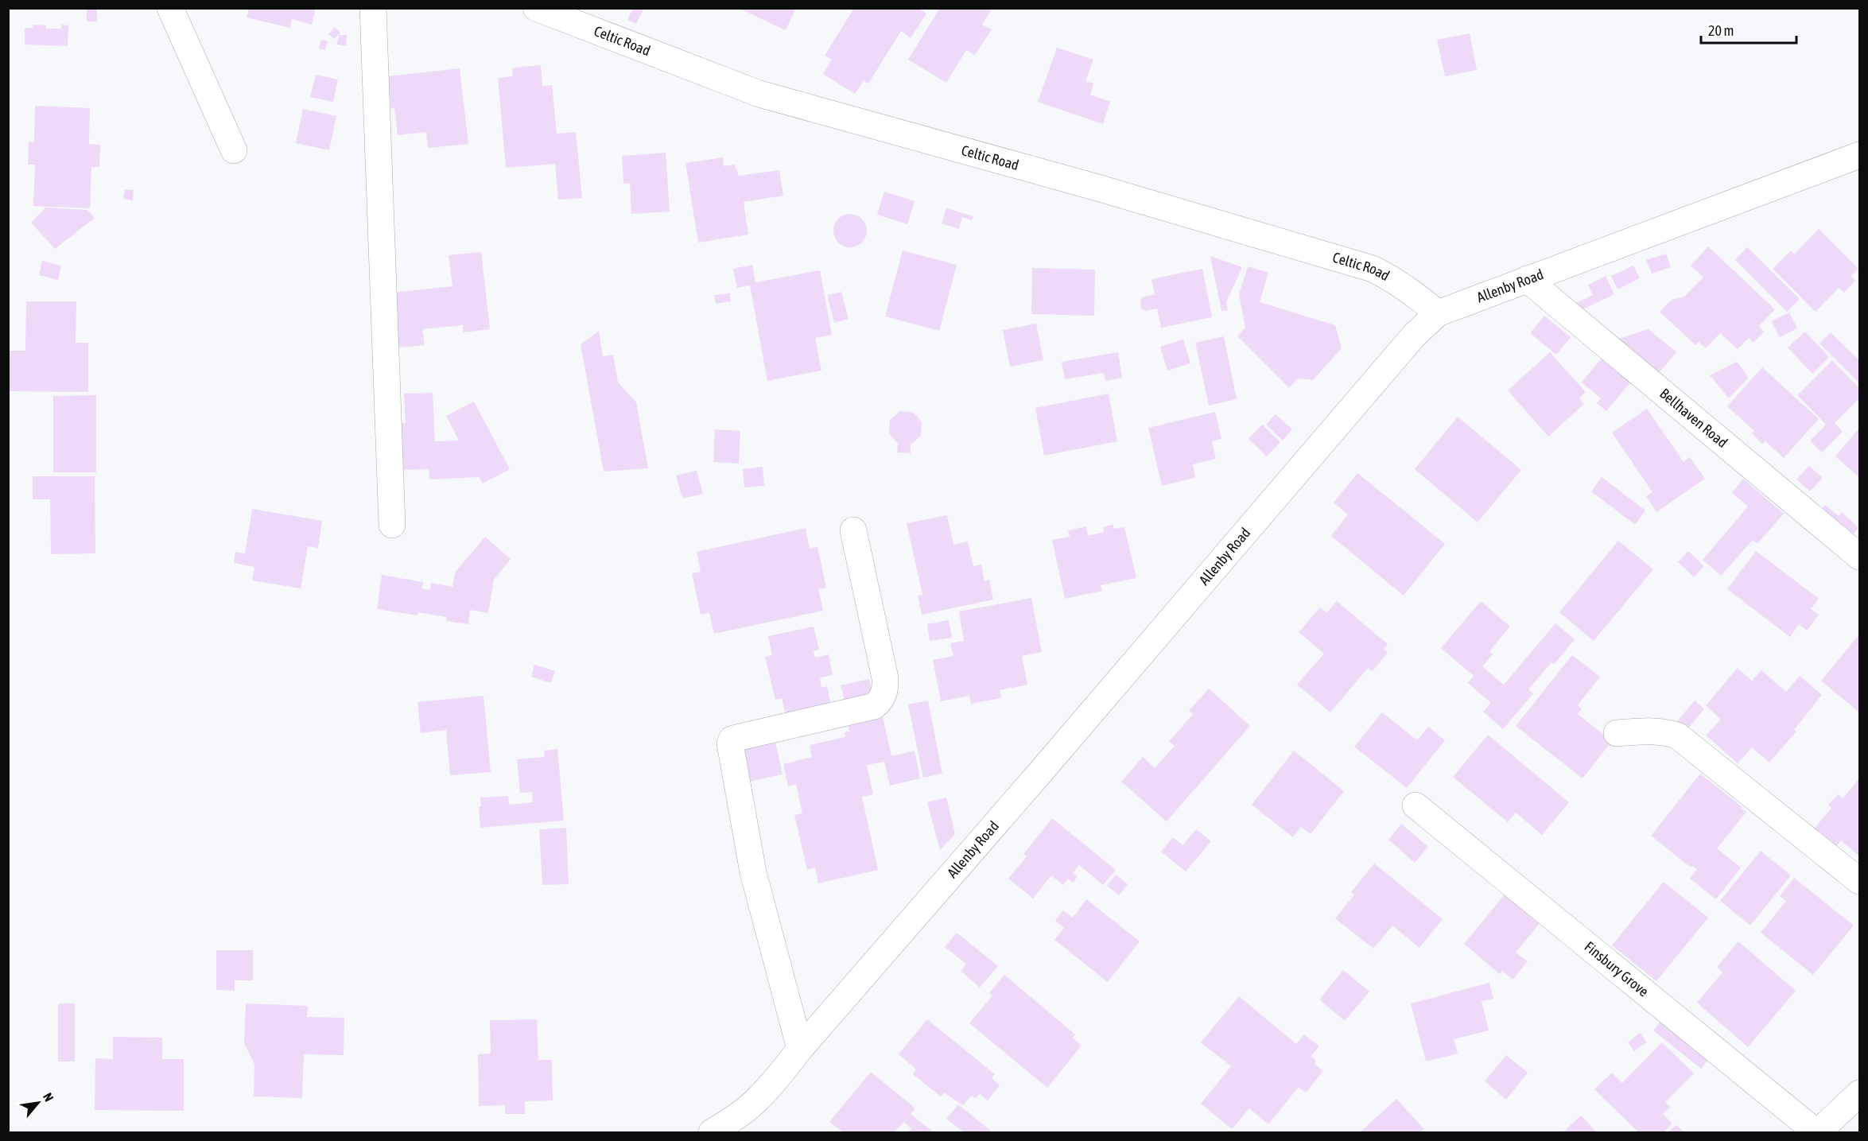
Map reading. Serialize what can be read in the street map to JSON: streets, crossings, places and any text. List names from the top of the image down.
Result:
{
  "streets": {
    "street": [
      "Celtic Road",
      "Allenby Road",
      "Bellhaven Road",
      "Finsbury Grove"
    ]
  },
  "crossings": [
    ["Celtic Road", "Allenby Road"],
    ["Allenby Road", "Bellhaven Road"]
  ],
  "scale_bar": "20 m",
  "north": "top right"
}
